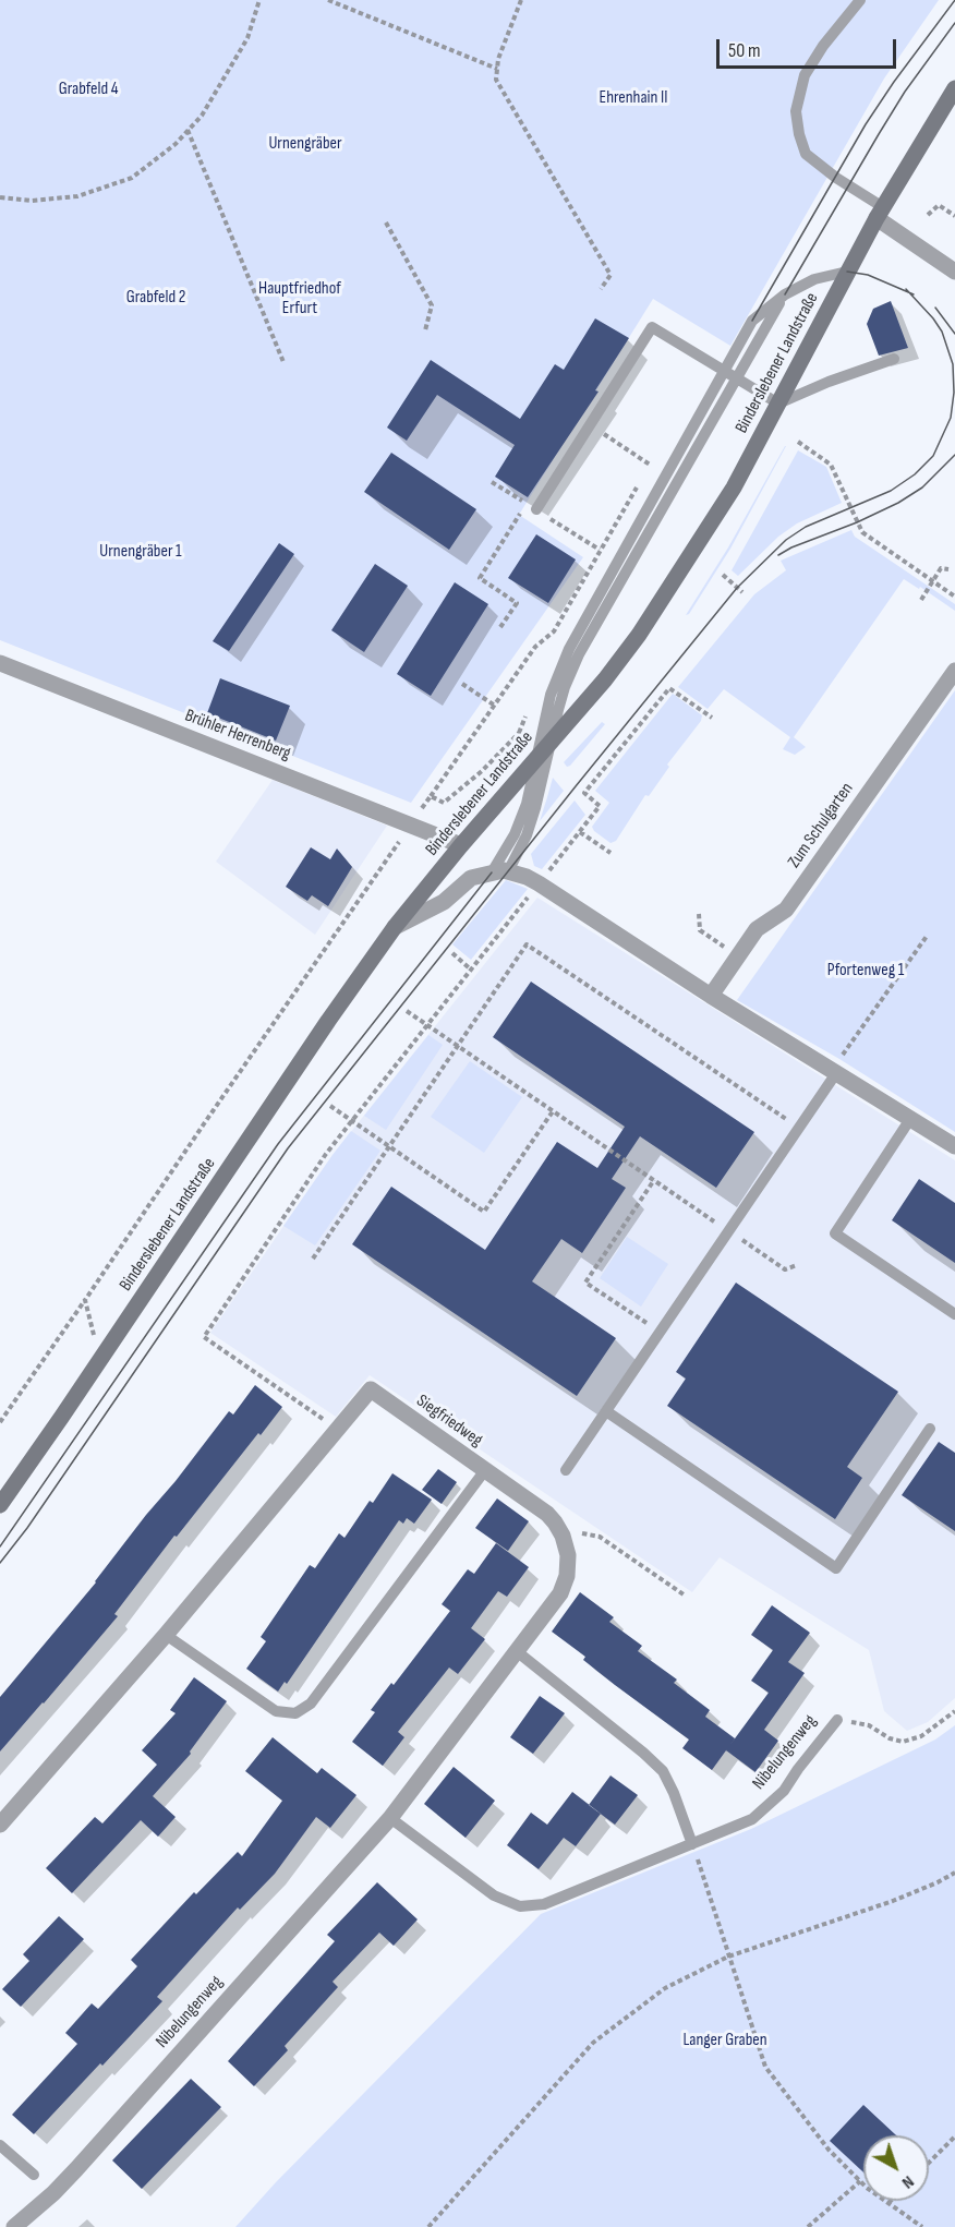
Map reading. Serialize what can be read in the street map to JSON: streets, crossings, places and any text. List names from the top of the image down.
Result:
{
  "streets": {
    "main road": ["Binderslebener Landstraße"],
    "street": [
      "Brühler Herrenberg",
      "Zum Schulgarten",
      "Siegfriedweg",
      "Nibelungenweg"
    ]
  },
  "crossings": [
    ["Binderslebener Landstraße", "Brühler Herrenberg"]
  ],
  "parks": [
    "Grabfeld 4",
    "Ehrenhain II",
    "Urnengräber",
    "Hauptfriedhof Erfurt",
    "Grabfeld 2",
    "Urnengräber 1",
    "Pfortenweg 1",
    "Langer Graben"
  ],
  "scale_bar": "50 m",
  "north": "bottom right"
}
